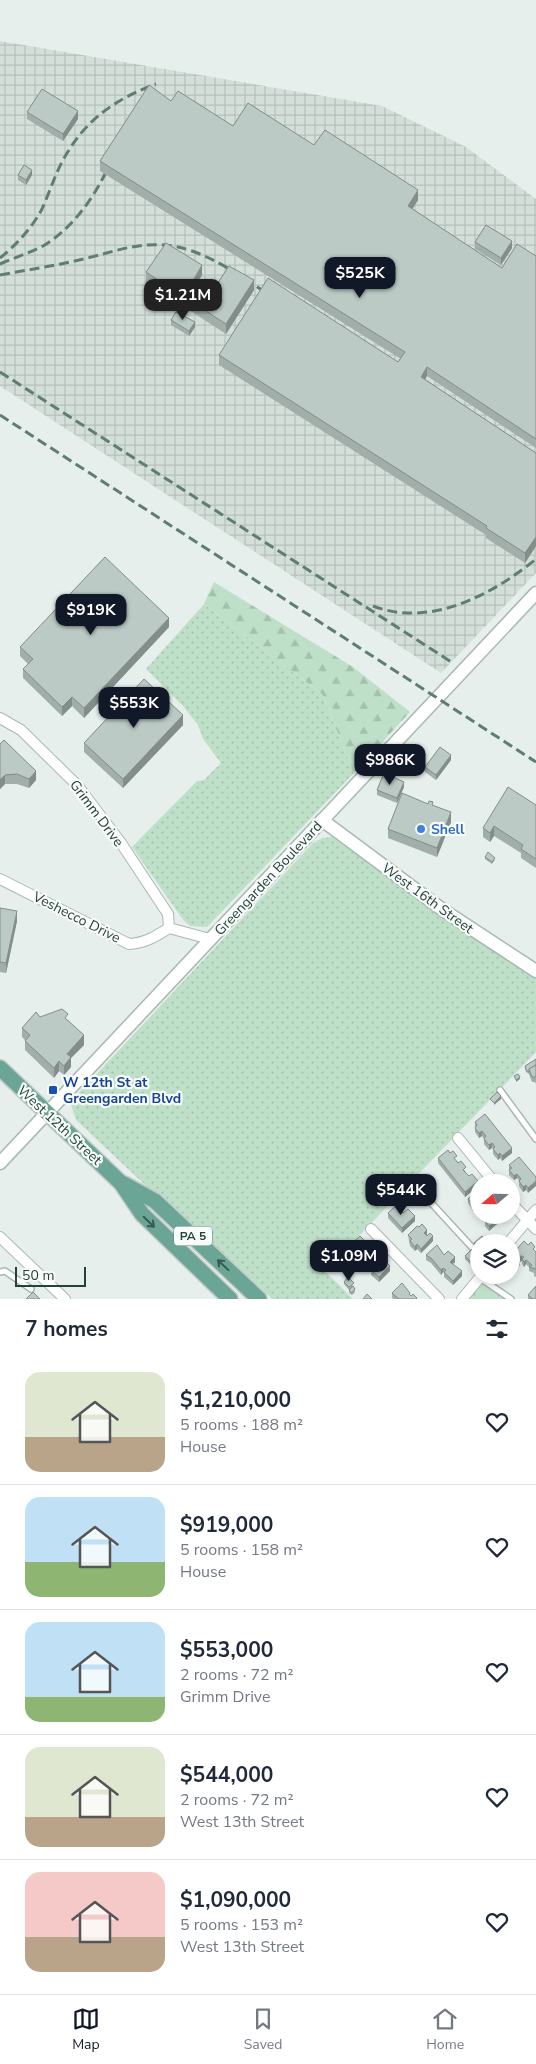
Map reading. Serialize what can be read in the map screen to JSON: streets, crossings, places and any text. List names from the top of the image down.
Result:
{
  "streets": {
    "main road": ["West 12th Street", "PA 5"],
    "street": [
      "Grimm Drive",
      "Greengarden Boulevard",
      "West 16th Street",
      "Veshecco Drive"
    ]
  },
  "crossings": [
    ["Grimm Drive", "Veshecco Drive"],
    ["Greengarden Boulevard", "West 16th Street"],
    ["Greengarden Boulevard", "West 12th Street"]
  ],
  "places": {
    "other": ["Shell"],
    "transit": ["W 12th St at Greengarden Blvd"]
  },
  "scale_bar": "50 m",
  "north": "left",
  "page": {
    "price": [
      "$525K",
      "$1.21M",
      "$919K",
      "$553K",
      "$986K",
      "$544K",
      "$1.09M"
    ],
    "scale": "50 m",
    "heading": "7 homes",
    "list": [
      {
        "name": "$1,210,000",
        "note": "5 rooms · 188 m² · House"
      },
      {
        "name": "$919,000",
        "note": "5 rooms · 158 m² · House"
      },
      {
        "name": "$553,000",
        "note": "2 rooms · 72 m² · Grimm Drive"
      },
      {
        "name": "$544,000",
        "note": "2 rooms · 72 m² · West 13th Street"
      },
      {
        "name": "$1,090,000",
        "note": "5 rooms · 153 m² · West 13th Street"
      }
    ],
    "tabs": ["Map", "Saved", "Home"]
  }
}
